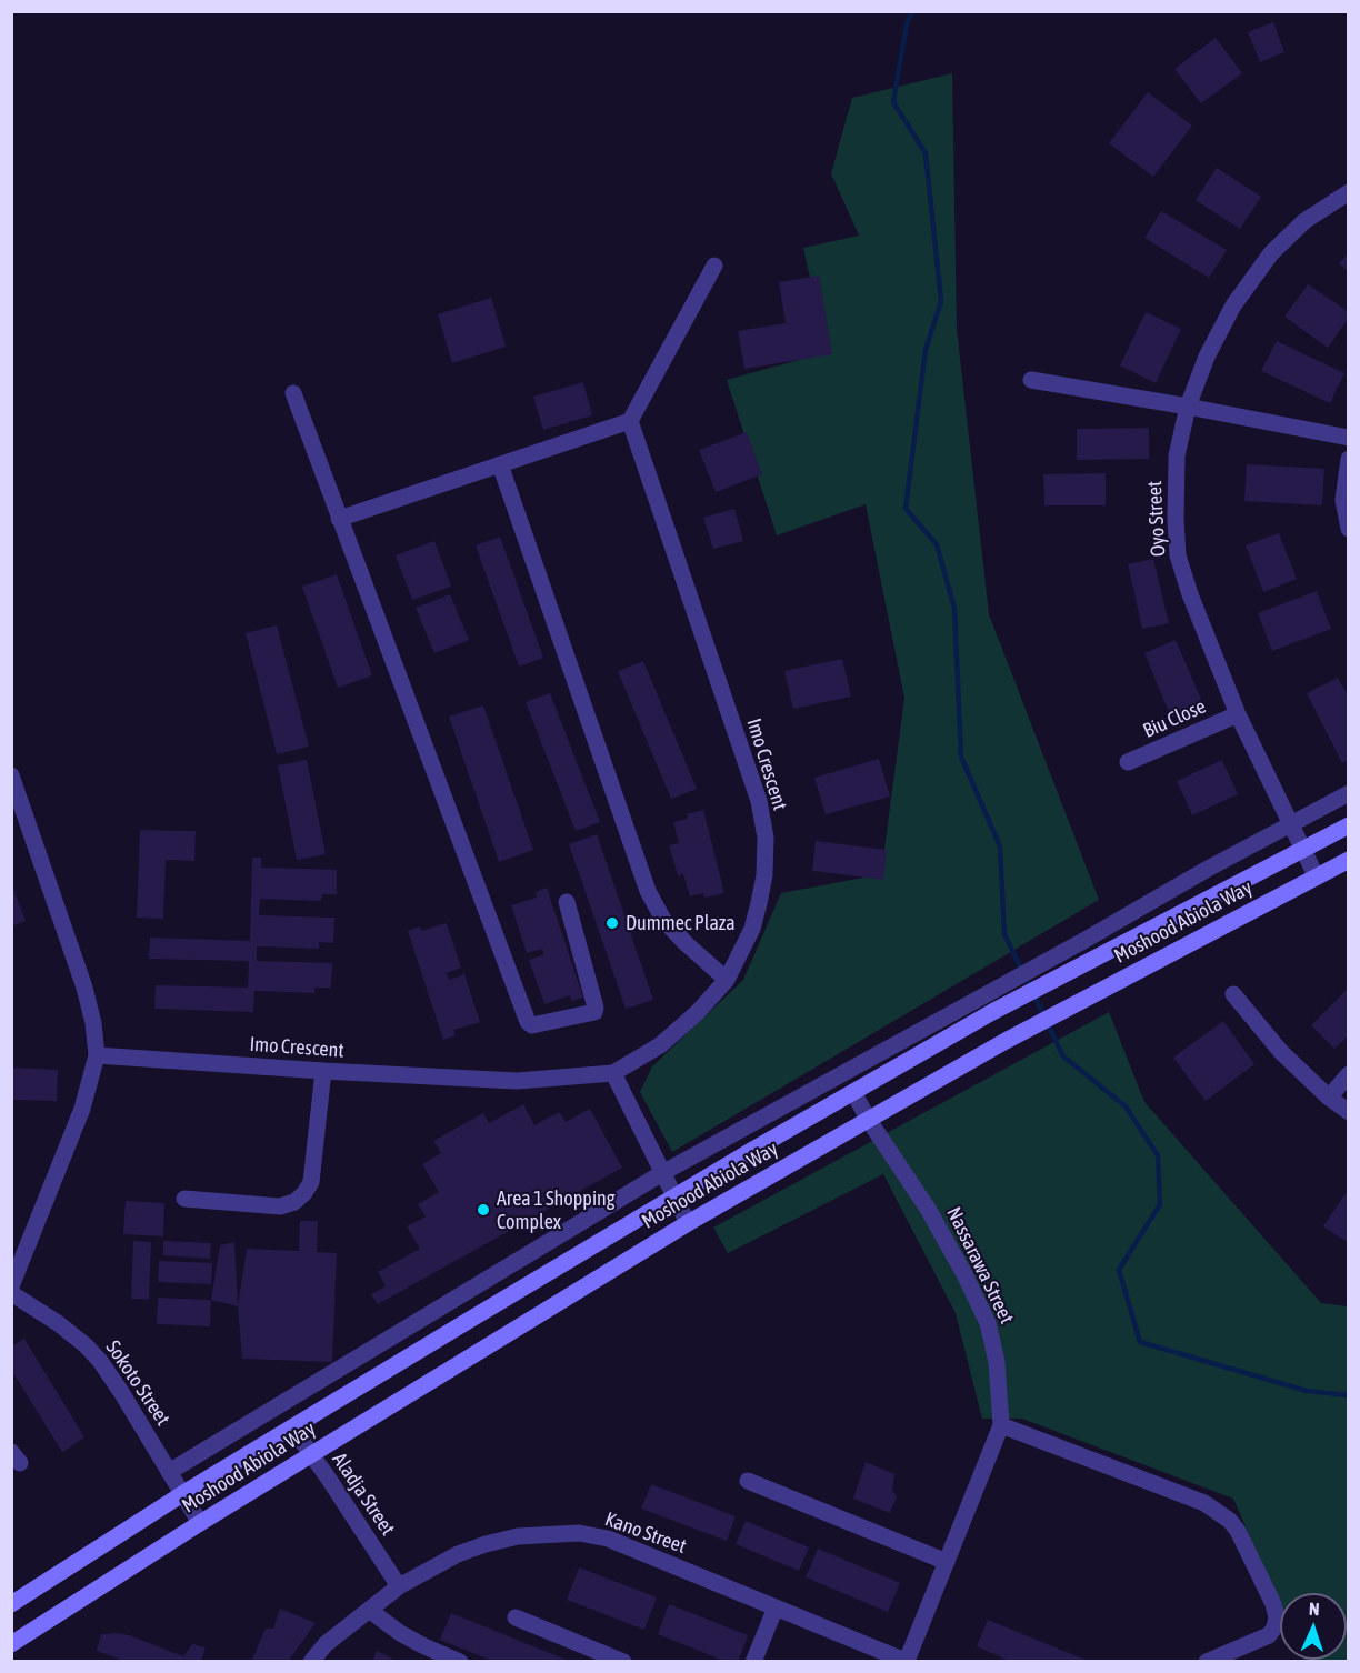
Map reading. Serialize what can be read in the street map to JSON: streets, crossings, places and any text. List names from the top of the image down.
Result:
{
  "streets": {
    "main road": ["Moshood Abiola Way"],
    "street": [
      "Oyo Street",
      "Biu Close",
      "Imo Crescent",
      "Nassarawa Street",
      "Sokoto Street",
      "Aladja Street",
      "Kano Street"
    ]
  },
  "crossings": [
    ["Oyo Street", "Biu Close"],
    ["Oyo Street", "Moshood Abiola Way"],
    ["Moshood Abiola Way", "Nassarawa Street"],
    ["Moshood Abiola Way", "Sokoto Street"],
    ["Moshood Abiola Way", "Aladja Street"],
    ["Nassarawa Street", "Kano Street"],
    ["Aladja Street", "Kano Street"]
  ],
  "places": ["Dummec Plaza", "Area 1 Shopping Complex"],
  "north": "top"
}
